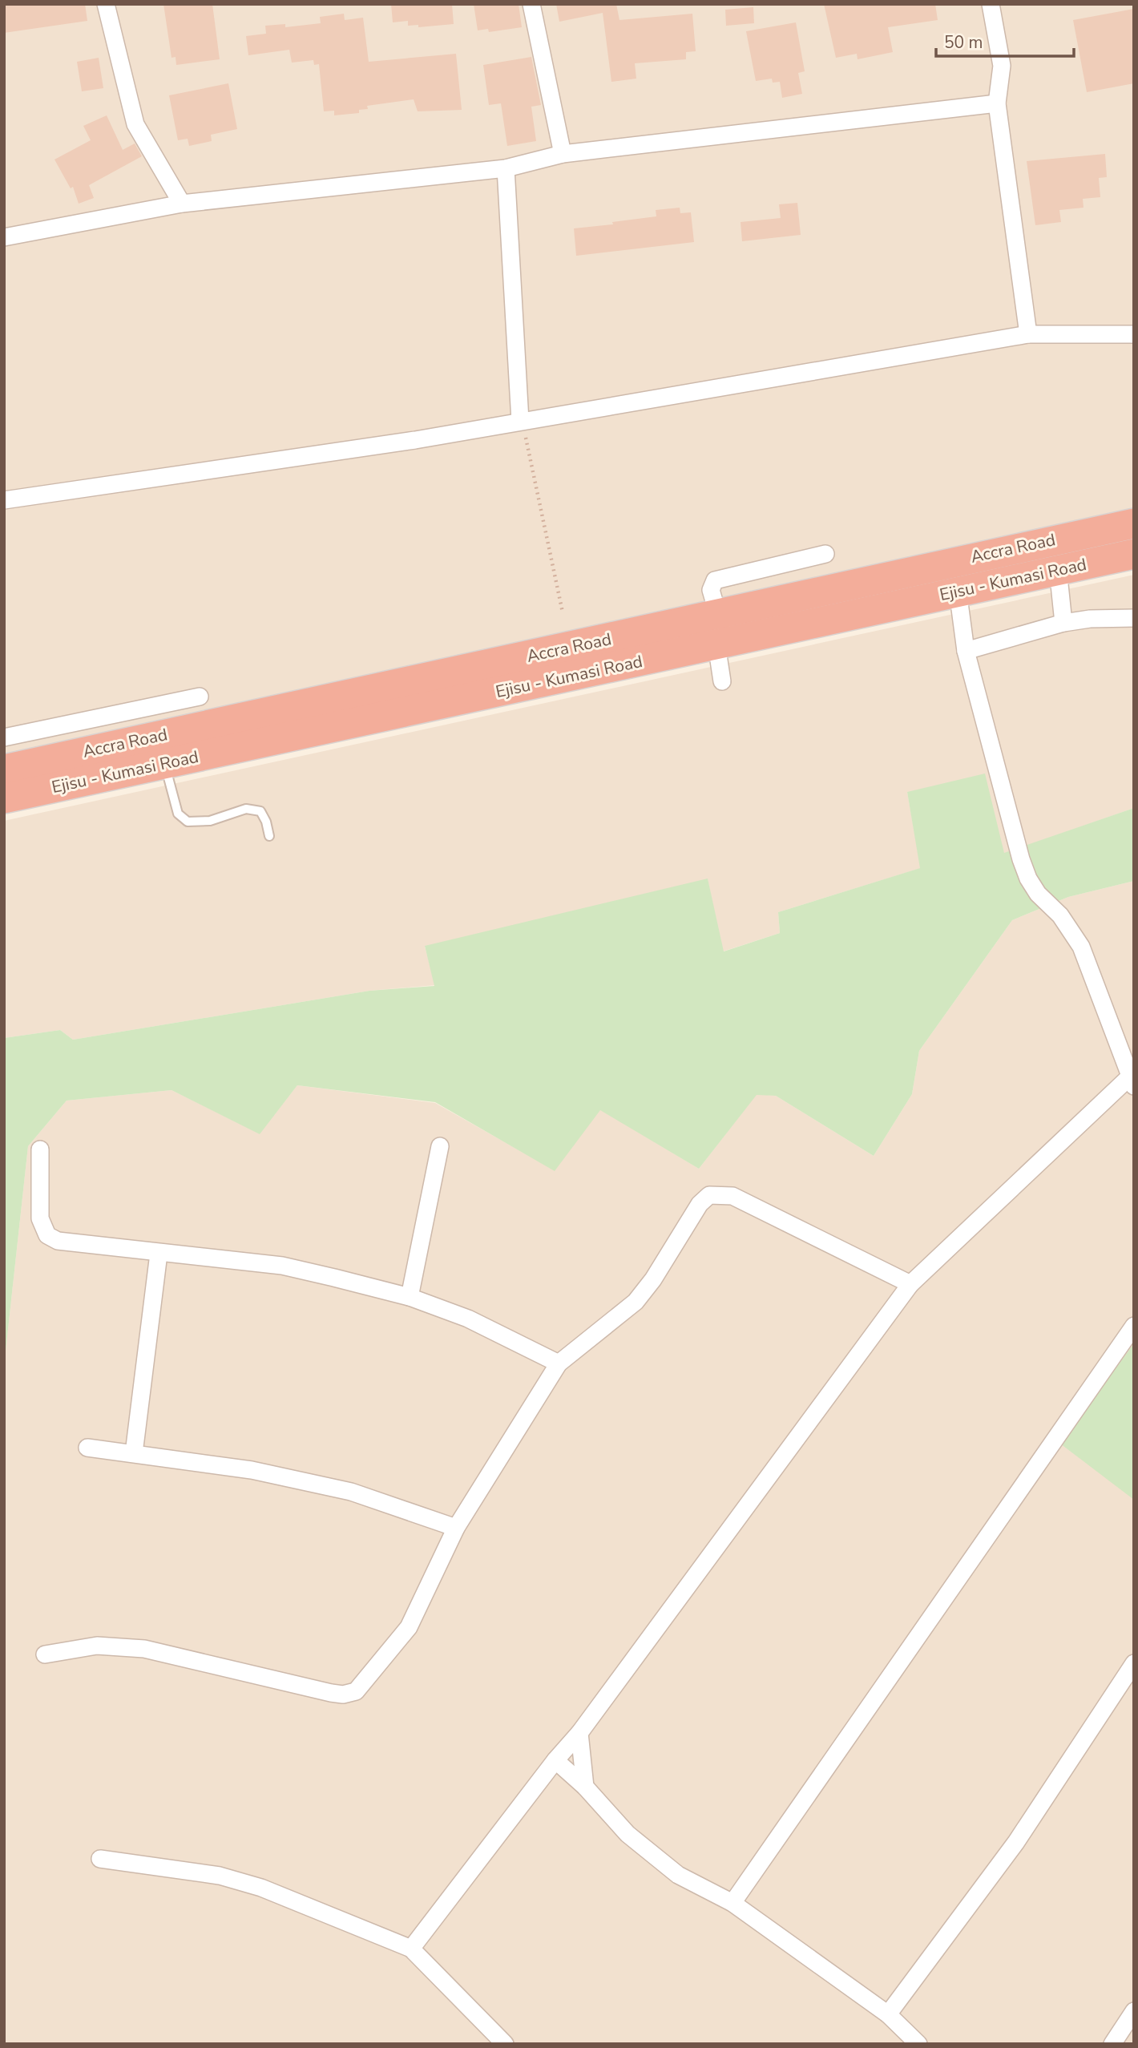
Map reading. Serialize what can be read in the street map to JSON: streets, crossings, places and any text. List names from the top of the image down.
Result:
{
  "streets": {
    "highway": ["Accra Road", "Ejisu - Kumasi Road"]
  },
  "scale_bar": "50 m"
}
